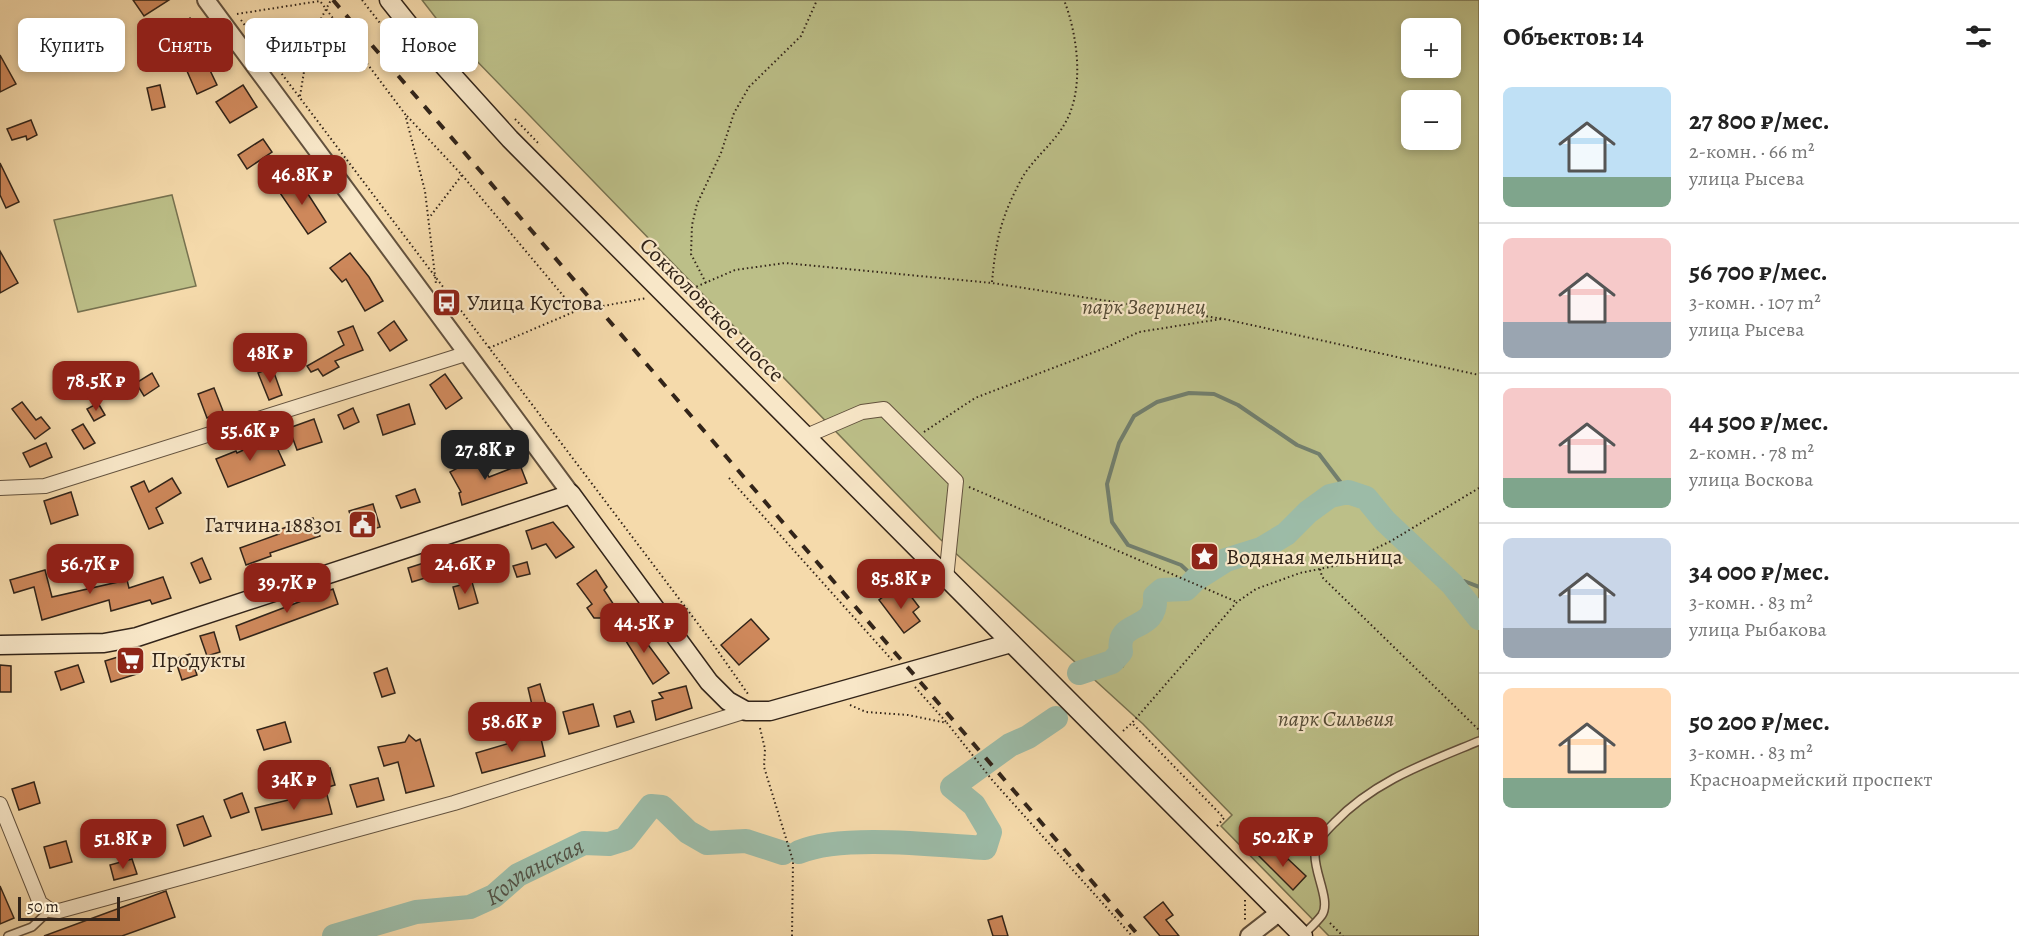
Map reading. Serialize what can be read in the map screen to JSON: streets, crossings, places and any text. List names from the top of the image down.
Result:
{
  "streets": {
    "main road": ["Сокколовское шоссе"]
  },
  "water": ["Колпанская"],
  "parks": ["парк Зверинец", "парк Сильвия"],
  "places": {
    "bus stop": ["Улица Кустова"],
    "public building": ["Гатчина 188301"],
    "place": ["Водяная мельница"],
    "supermarket": ["Продукты"]
  },
  "scale_bar": "50 m",
  "page": {
    "heading": "Объектов: 14",
    "map_buttons": ["+", "−"],
    "chip": [
      "Купить",
      "Снять",
      "Фильтры",
      "Новое"
    ],
    "list": [
      {
        "name": "27 800 ₽/мес.",
        "note": "2-комн. · 66 m² · улица Рысева"
      },
      {
        "name": "56 700 ₽/мес.",
        "note": "3-комн. · 107 m² · улица Рысева"
      },
      {
        "name": "44 500 ₽/мес.",
        "note": "2-комн. · 78 m² · улица Воскова"
      },
      {
        "name": "34 000 ₽/мес.",
        "note": "3-комн. · 83 m² · улица Рыбакова"
      },
      {
        "name": "50 200 ₽/мес.",
        "note": "3-комн. · 83 m² · Красноармейский проспект"
      }
    ],
    "price": [
      "46.8K ₽",
      "48K ₽",
      "78.5K ₽",
      "55.6K ₽",
      "27.8K ₽",
      "56.7K ₽",
      "24.6K ₽",
      "85.8K ₽",
      "39.7K ₽",
      "44.5K ₽",
      "58.6K ₽",
      "34K ₽",
      "50.2K ₽",
      "51.8K ₽"
    ],
    "scale": "50 m"
  }
}
